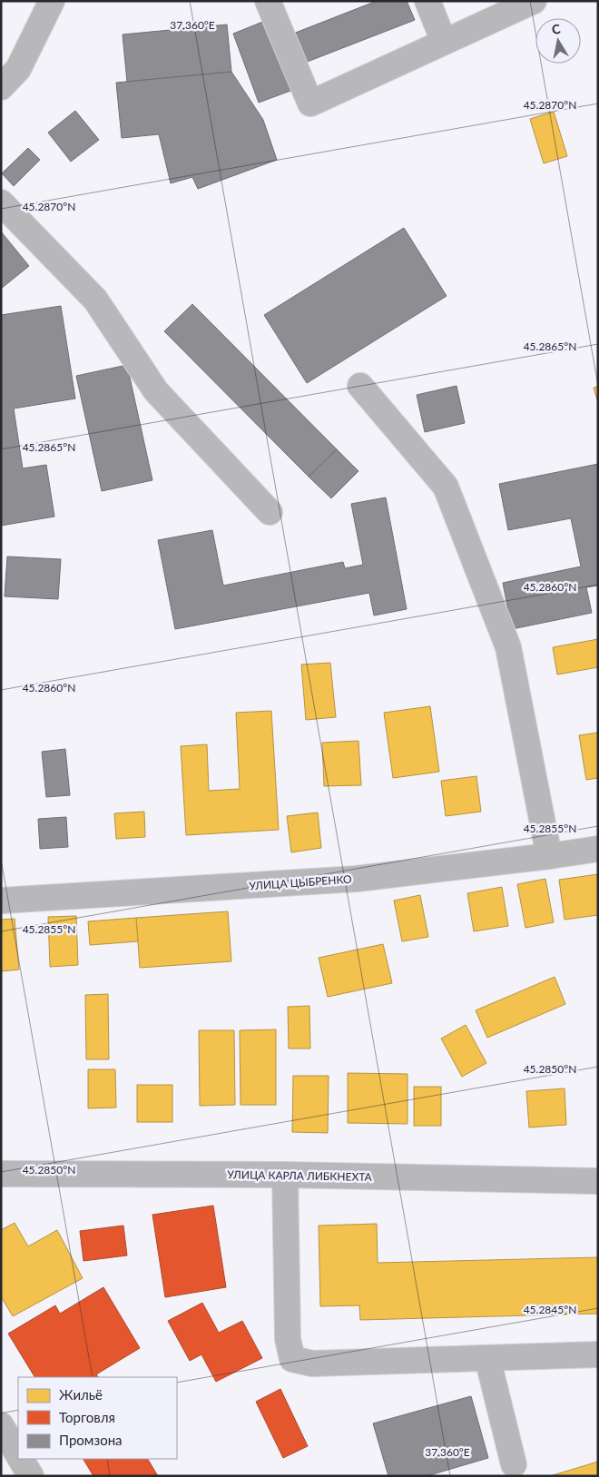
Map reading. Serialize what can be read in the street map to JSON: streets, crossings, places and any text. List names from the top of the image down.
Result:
{
  "streets": {
    "street": ["УЛИЦА ЦЫБРЕНКО", "УЛИЦА КАРЛА ЛИБКНЕХТА"]
  },
  "legend": ["Жильё", "Торговля", "Промзона"],
  "north": "top",
  "coordinates": [
    "37.360°E",
    "45.2870°N",
    "45.2865°N",
    "45.2860°N",
    "45.2855°N",
    "45.2850°N",
    "45.2845°N"
  ]
}
